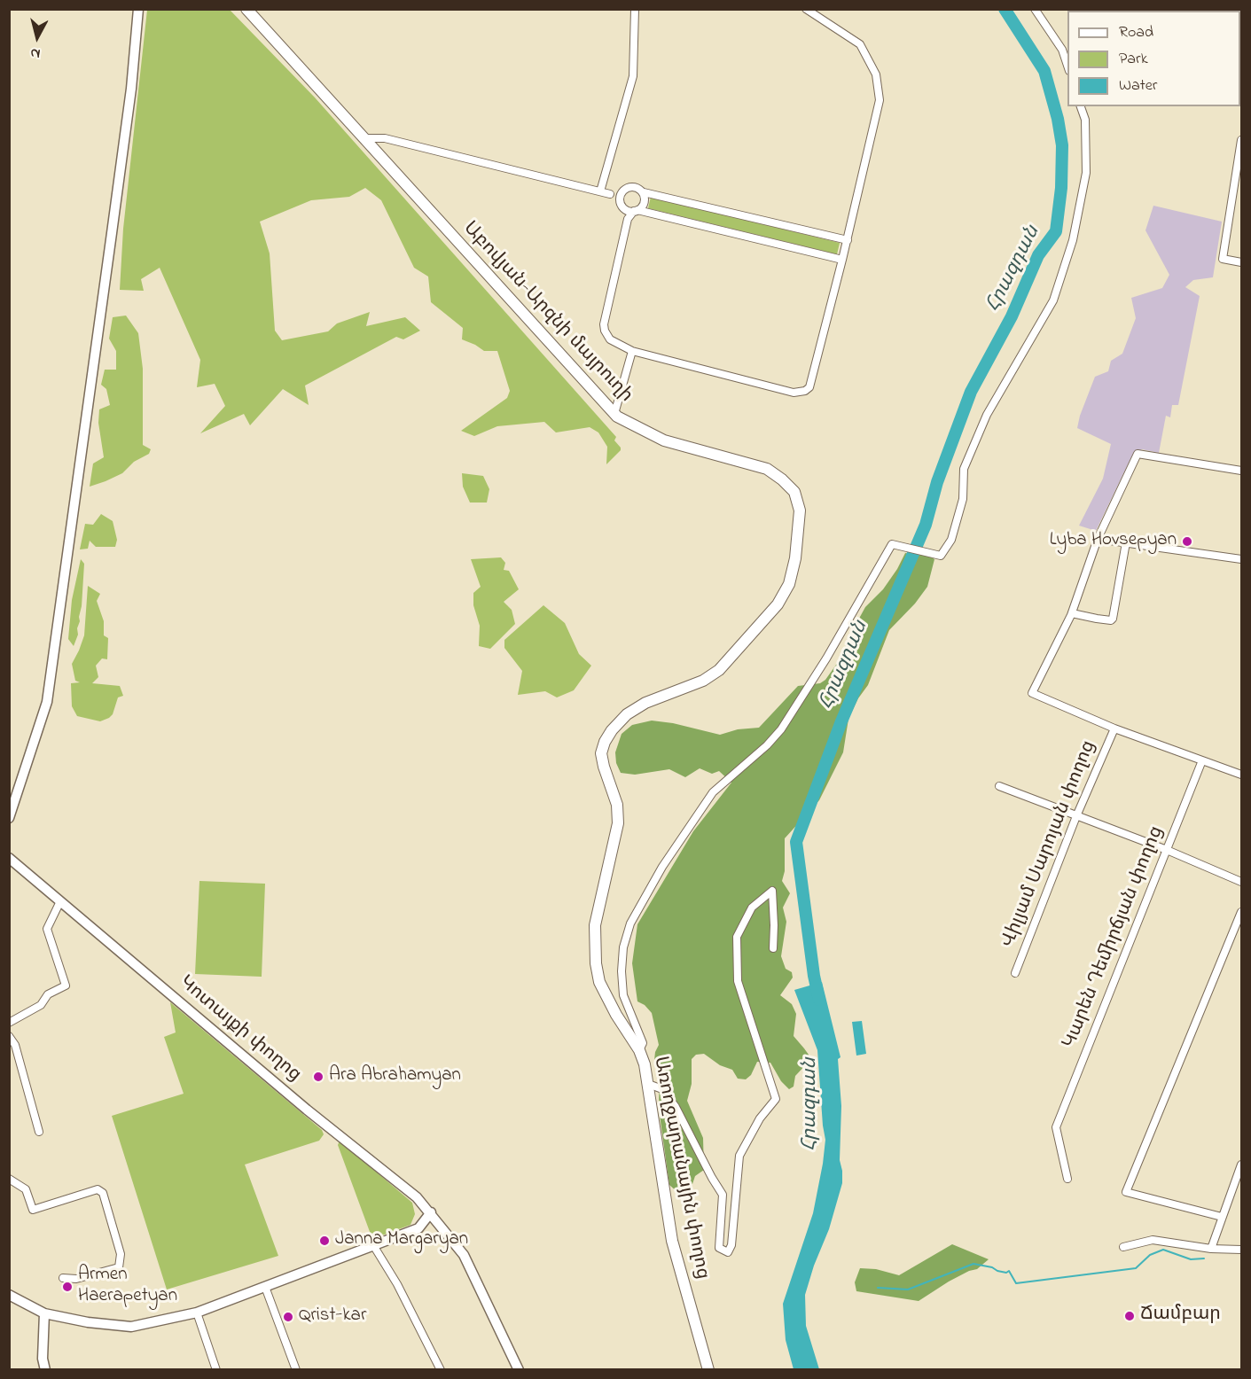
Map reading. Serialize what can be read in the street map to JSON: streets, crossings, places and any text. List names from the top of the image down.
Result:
{
  "streets": {
    "main road": ["Աբովյան-Արզնի մայրուղի", "Առողջարանային փողոց"],
    "street": ["Վիլյամ Սարոյան փողոց", "Կարեն Դեմիրճյան փողոց", "Կոտայքի փողոց"]
  },
  "crossings": [
    ["Աբովյան-Արզնի մայրուղի", "Առողջարանային փողոց"]
  ],
  "water": ["Հրազդան"],
  "places": [
    "Lyba Hovsepyan",
    "Ara Abrahamyan",
    "Janna Margaryan",
    "Armen Haerapetyan",
    "Ճամբար",
    "Qrist-kar"
  ],
  "legend": ["Road", "Park", "Water"],
  "north": "bottom"
}
